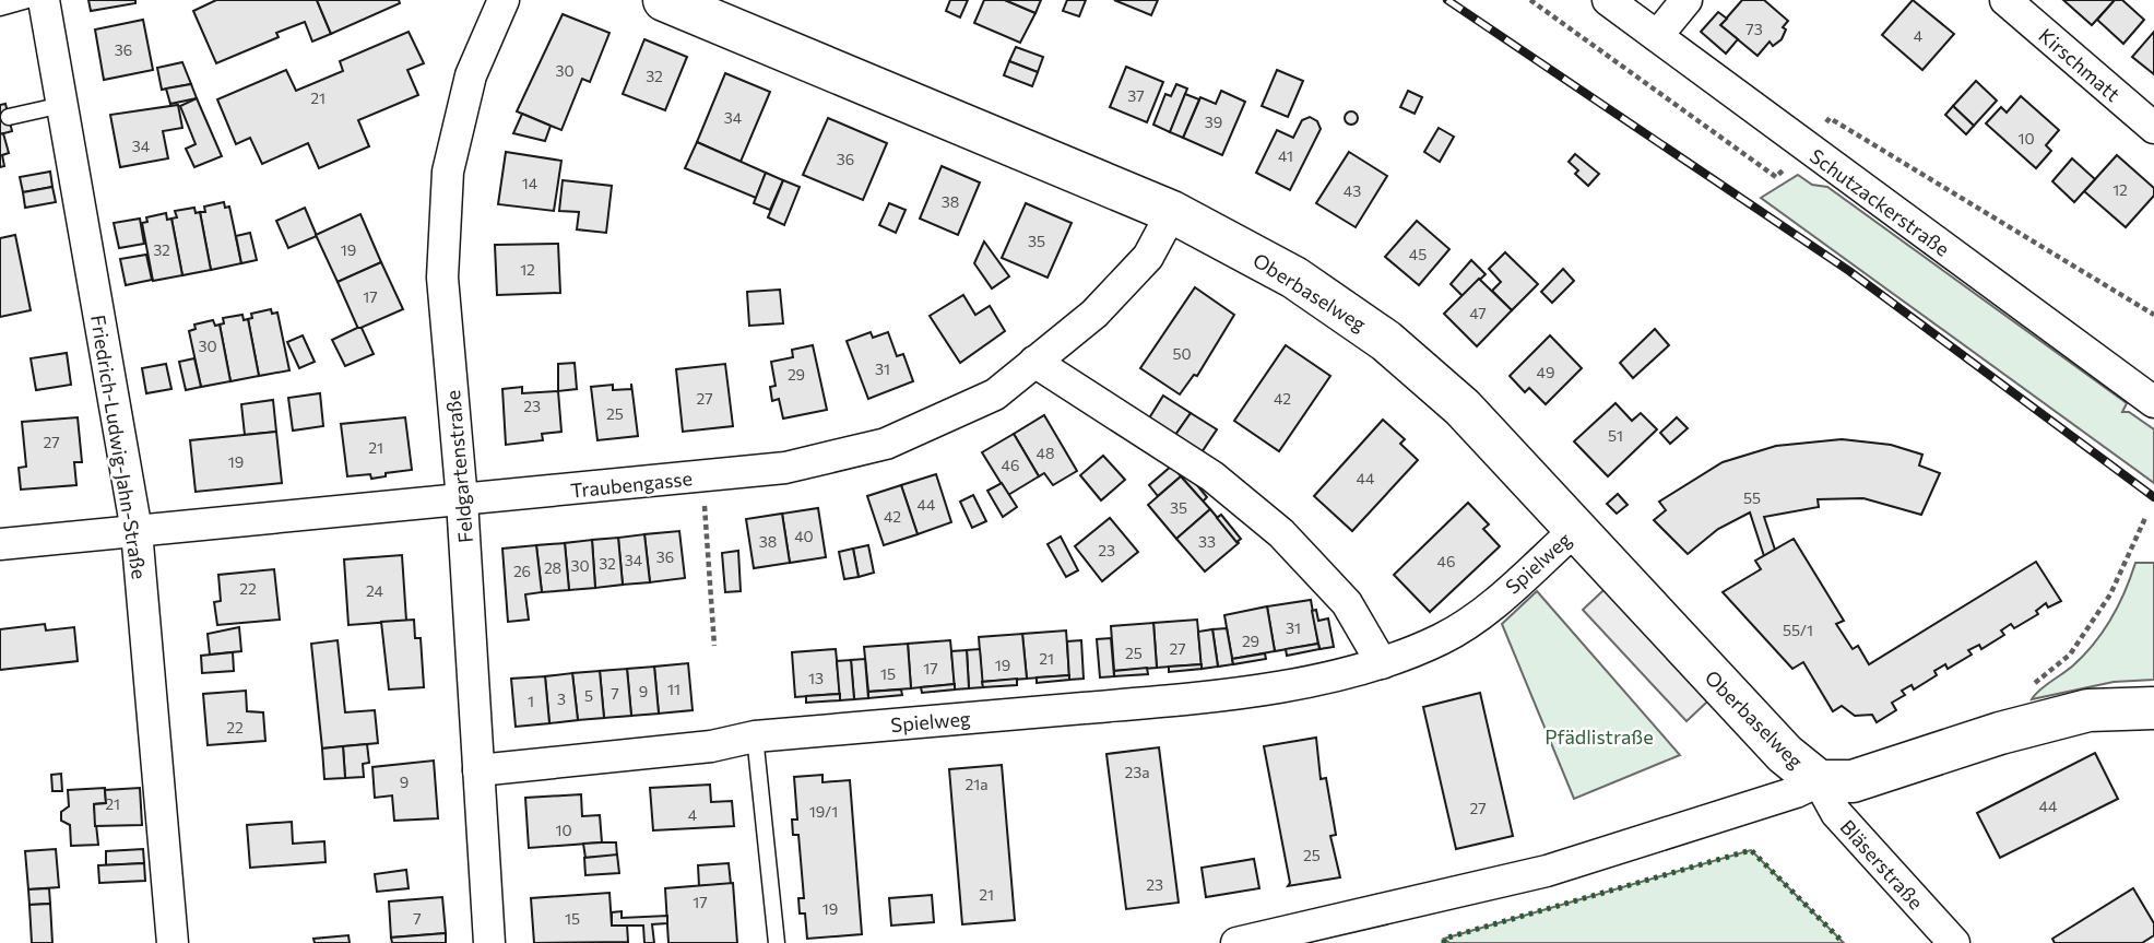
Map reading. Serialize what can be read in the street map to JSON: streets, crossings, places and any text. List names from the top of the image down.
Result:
{
  "streets": {
    "street": [
      "Kirschmatt",
      "Schutzackerstraße",
      "Oberbaselweg",
      "Friedrich-Ludwig-Jahn-Straße",
      "Feldgartenstraße",
      "Traubengasse",
      "Spielweg",
      "Bläserstraße"
    ]
  },
  "crossings": [
    ["Oberbaselweg", "Traubengasse"],
    ["Oberbaselweg", "Spielweg"],
    ["Oberbaselweg", "Bläserstraße"],
    ["Friedrich-Ludwig-Jahn-Straße", "Traubengasse"],
    ["Feldgartenstraße", "Traubengasse"],
    ["Feldgartenstraße", "Spielweg"]
  ],
  "parks": ["Pfädlistraße"],
  "house_numbers": [
    "73",
    "4",
    "36",
    "30",
    "32",
    "37",
    "21",
    "34",
    "39",
    "10",
    "34",
    "41",
    "36",
    "14",
    "12",
    "43",
    "38",
    "35",
    "32",
    "19",
    "45",
    "12",
    "17",
    "47",
    "30",
    "50",
    "31",
    "49",
    "29",
    "27",
    "42",
    "23",
    "25",
    "51",
    "27",
    "21",
    "48",
    "19",
    "46",
    "44",
    "55",
    "44",
    "35",
    "42",
    "40",
    "38",
    "33",
    "23",
    "36",
    "34",
    "46",
    "32",
    "30",
    "28",
    "26",
    "22",
    "24",
    "31",
    "55/1",
    "29",
    "27",
    "25",
    "21",
    "19",
    "17",
    "15",
    "13",
    "11",
    "9",
    "7",
    "5",
    "3",
    "1",
    "22",
    "23a",
    "9",
    "21a",
    "21",
    "44",
    "27",
    "19/1",
    "4",
    "10",
    "25",
    "23",
    "21",
    "17",
    "19",
    "7",
    "15"
  ]
}
